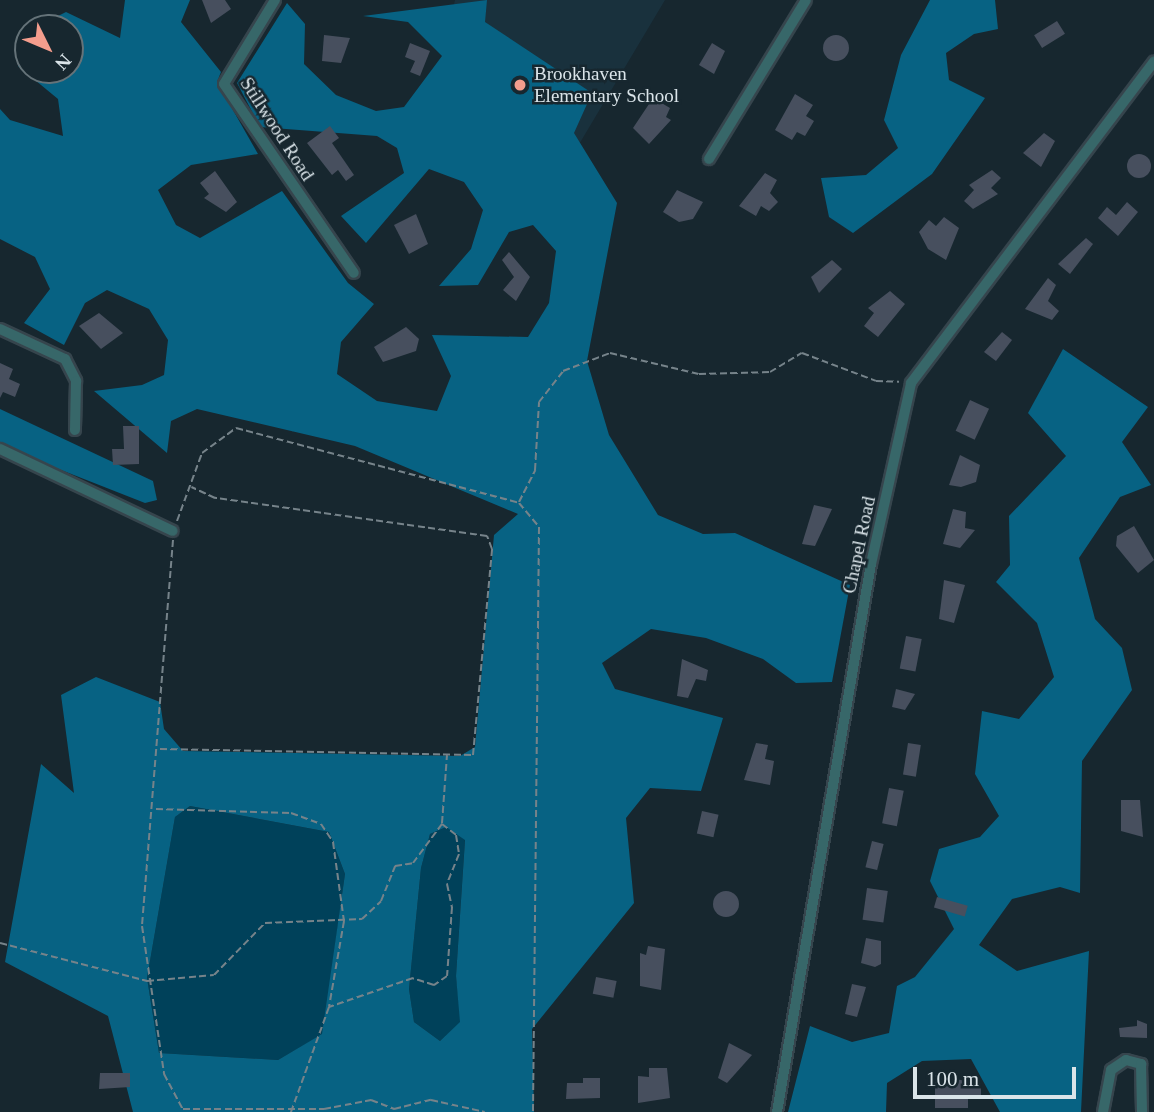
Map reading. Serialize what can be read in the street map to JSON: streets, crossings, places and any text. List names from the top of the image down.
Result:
{
  "streets": {
    "street": ["Stillwood Road", "Chapel Road"]
  },
  "places": ["Brookhaven Elementary School"],
  "scale_bar": "100 m",
  "north": "bottom right"
}
